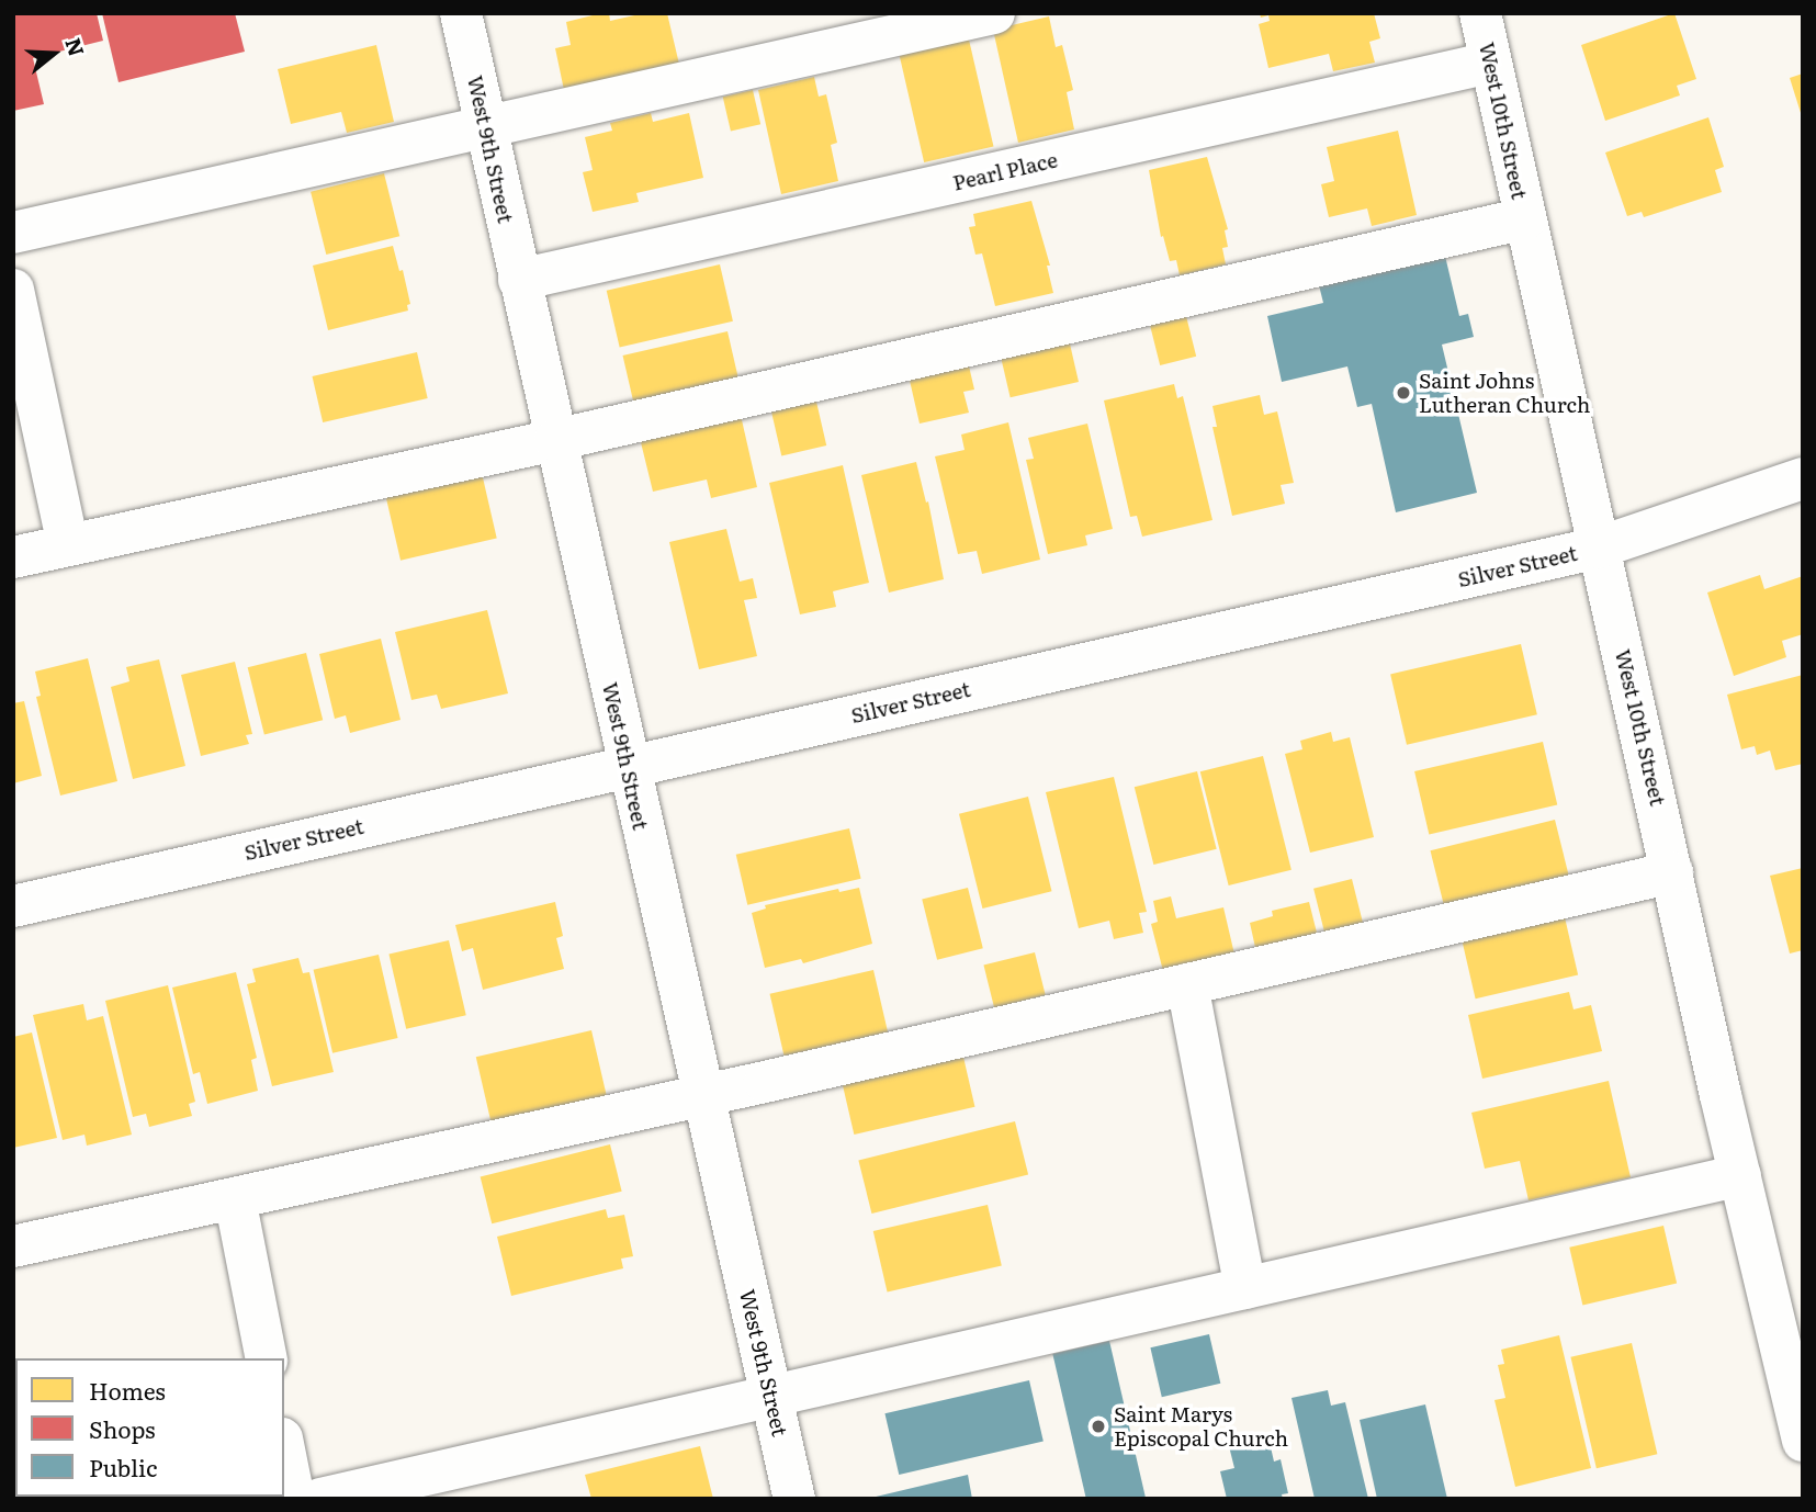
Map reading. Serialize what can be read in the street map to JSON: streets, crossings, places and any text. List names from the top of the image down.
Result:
{
  "streets": {
    "street": [
      "West 10th Street",
      "West 9th Street",
      "Pearl Place",
      "Silver Street"
    ]
  },
  "crossings": [
    ["West 10th Street", "Pearl Place"],
    ["West 10th Street", "Silver Street"],
    ["West 9th Street", "Pearl Place"],
    ["West 9th Street", "Silver Street"]
  ],
  "places": ["Saint Johns Lutheran Church", "Saint Marys Episcopal Church"],
  "legend": ["Homes", "Shops", "Public"],
  "north": "right"
}
